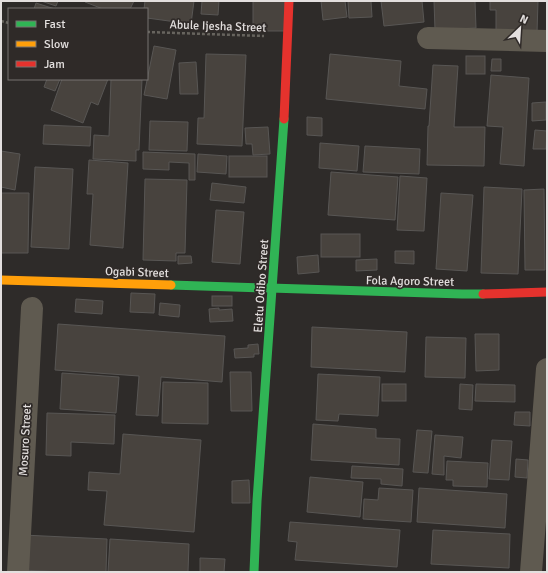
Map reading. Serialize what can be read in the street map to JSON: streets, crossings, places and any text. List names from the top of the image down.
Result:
{
  "streets": {
    "street": [
      "Ogabi Street",
      "Fola Agoro Street",
      "Eletu Odibo Street",
      "Mosuro Street"
    ],
    "path": ["Abule Ijesha Street"]
  },
  "crossings": [
    ["Abule Ijesha Street", "Eletu Odibo Street"],
    ["Ogabi Street", "Fola Agoro Street"],
    ["Ogabi Street", "Eletu Odibo Street"],
    ["Fola Agoro Street", "Eletu Odibo Street"]
  ],
  "legend": ["Fast", "Slow", "Jam"],
  "north": "top right"
}
